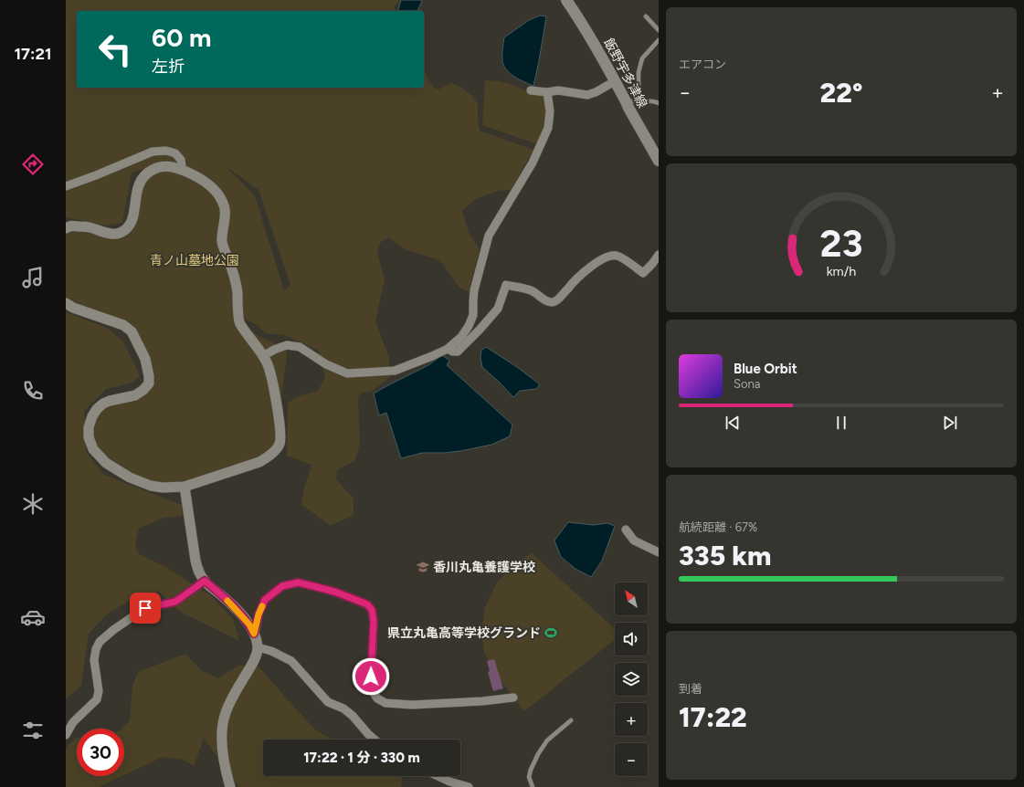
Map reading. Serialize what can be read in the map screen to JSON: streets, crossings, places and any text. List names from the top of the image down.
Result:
{
  "streets": {
    "main road": ["飯野宇多津線"]
  },
  "parks": ["青ノ山墓地公園"],
  "places": {
    "school or university": ["香川丸亀養護学校"],
    "sports": ["県立丸亀高等学校グランド"]
  },
  "north": "top left",
  "page": {
    "tabs": "17:21",
    "tile": [
      "エアコン",
      ["航続距離 · 67%", "335 km"],
      ["到着", "17:22"]
    ],
    "turn": ["60 m", "左折"],
    "heat": ["−", "22°", "+"],
    "song": ["Blue Orbit", "Sona"],
    "map_buttons": ["+", "−"],
    "limit": "30",
    "trip": "17:22 · 1 分 · 330 m",
    "gauge": ["23", "km/h"]
  }
}
